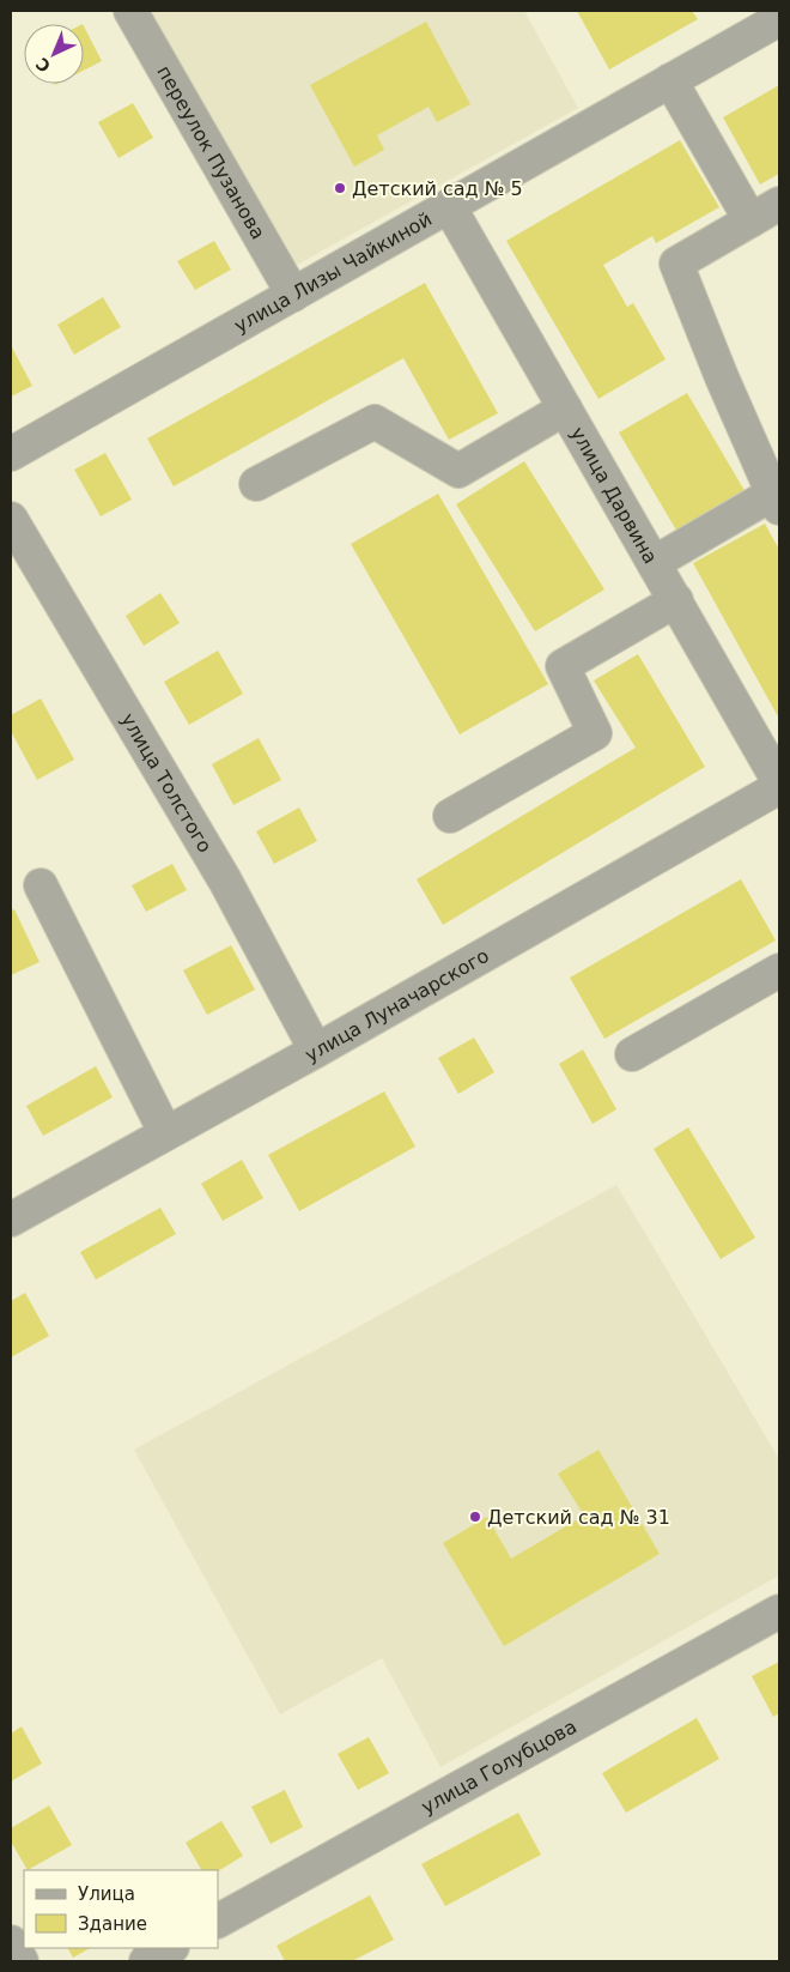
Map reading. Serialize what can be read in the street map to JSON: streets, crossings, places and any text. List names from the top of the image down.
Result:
{
  "streets": {
    "street": [
      "переулок Пузанова",
      "улица Лизы Чайкиной",
      "улица Дарвина",
      "улица Толстого",
      "улица Луначарского",
      "улица Голубцова"
    ]
  },
  "crossings": [
    ["переулок Пузанова", "улица Лизы Чайкиной"],
    ["улица Лизы Чайкиной", "улица Дарвина"],
    ["улица Дарвина", "улица Луначарского"],
    ["улица Толстого", "улица Луначарского"]
  ],
  "places": ["Детский сад № 5", "Детский сад № 31"],
  "legend": ["Улица", "Здание"],
  "north": "bottom left"
}
